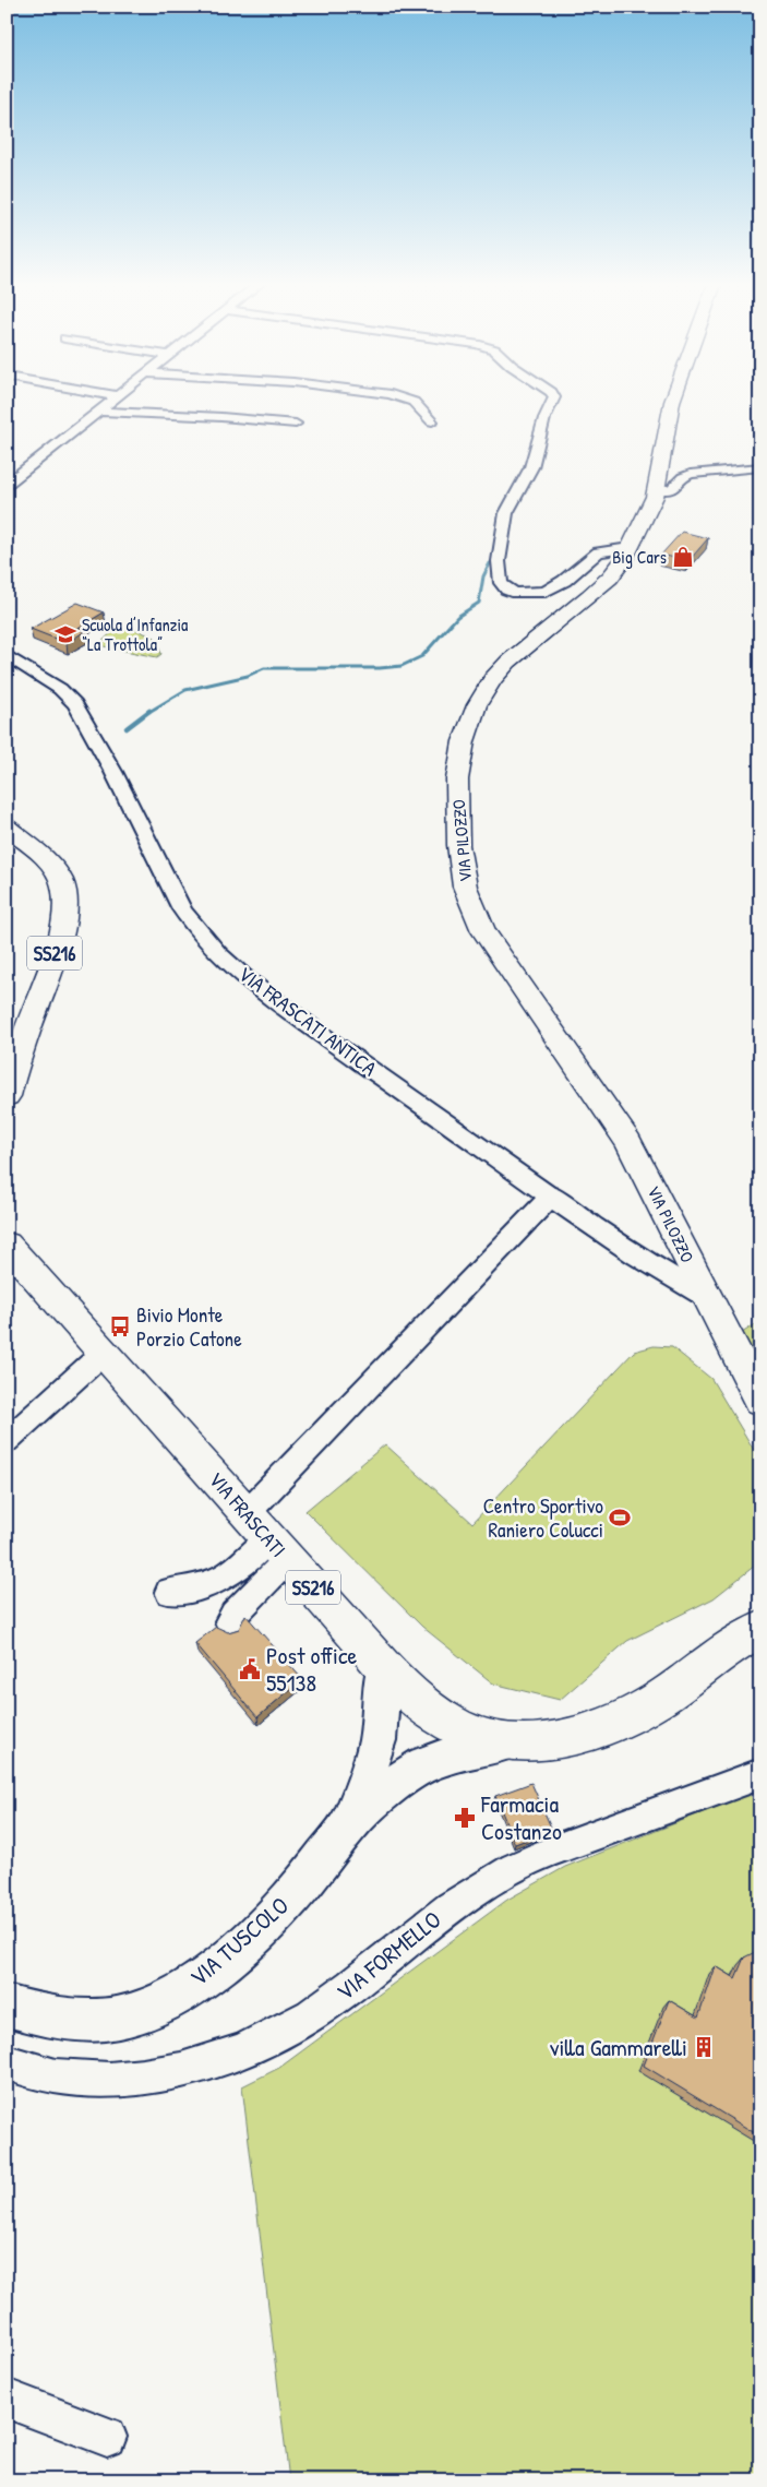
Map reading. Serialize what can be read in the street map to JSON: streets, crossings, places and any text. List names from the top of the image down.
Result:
{
  "streets": {
    "main road": ["VIA PILOZZO", "SS216", "VIA FRASCATI"],
    "street": ["VIA FRASCATI ANTICA", "VIA TUSCOLO", "VIA FORMELLO"]
  },
  "crossings": [
    ["VIA PILOZZO", "VIA FRASCATI ANTICA"]
  ],
  "places": {
    "shop": ["Big Cars"],
    "school or university": ["Scuola d’Infanzia “La Trottola”"],
    "bus stop": ["Bivio Monte Porzio Catone"],
    "sports": ["Centro Sportivo Raniero Colucci"],
    "public building": ["Post office 55138"],
    "pharmacy": ["Farmacia Costanzo"],
    "building": ["villa Gammarelli"]
  }
}
